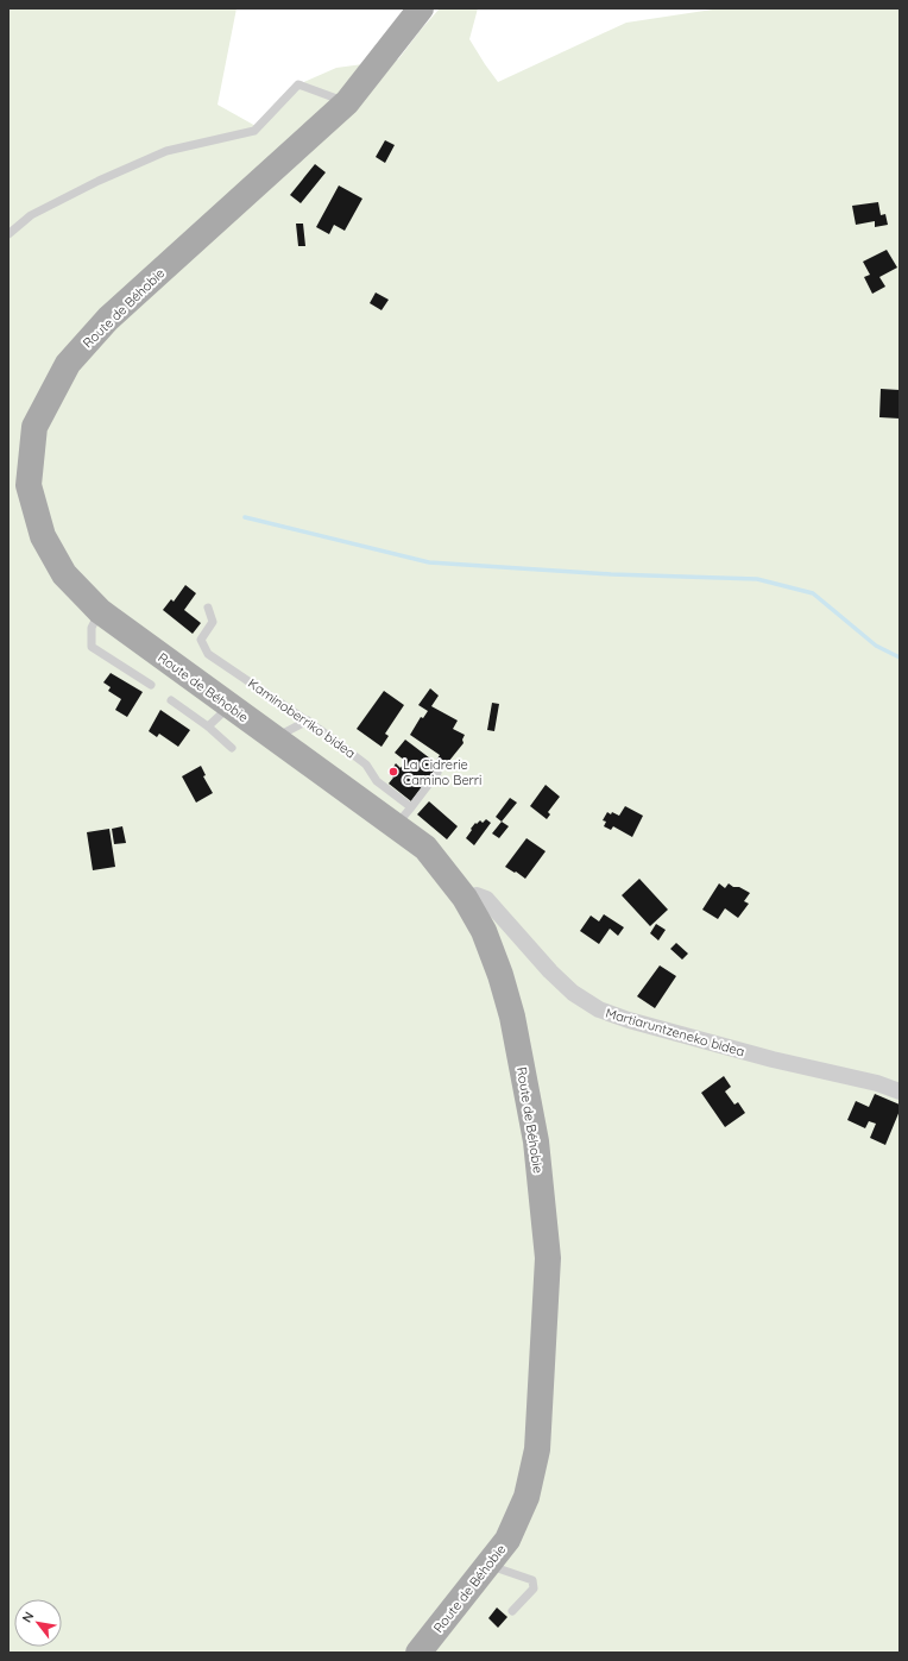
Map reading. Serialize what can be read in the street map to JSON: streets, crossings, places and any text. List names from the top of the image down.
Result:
{
  "streets": {
    "main road": ["Route de Béhobie"],
    "street": ["Martiaruntzeneko bidea"],
    "lane": ["Kaminoberriko bidea"]
  },
  "crossings": [
    ["Route de Béhobie", "Kaminoberriko bidea"],
    ["Route de Béhobie", "Martiaruntzeneko bidea"]
  ],
  "places": ["La Cidrerie Camino Berri"],
  "north": "top left"
}
